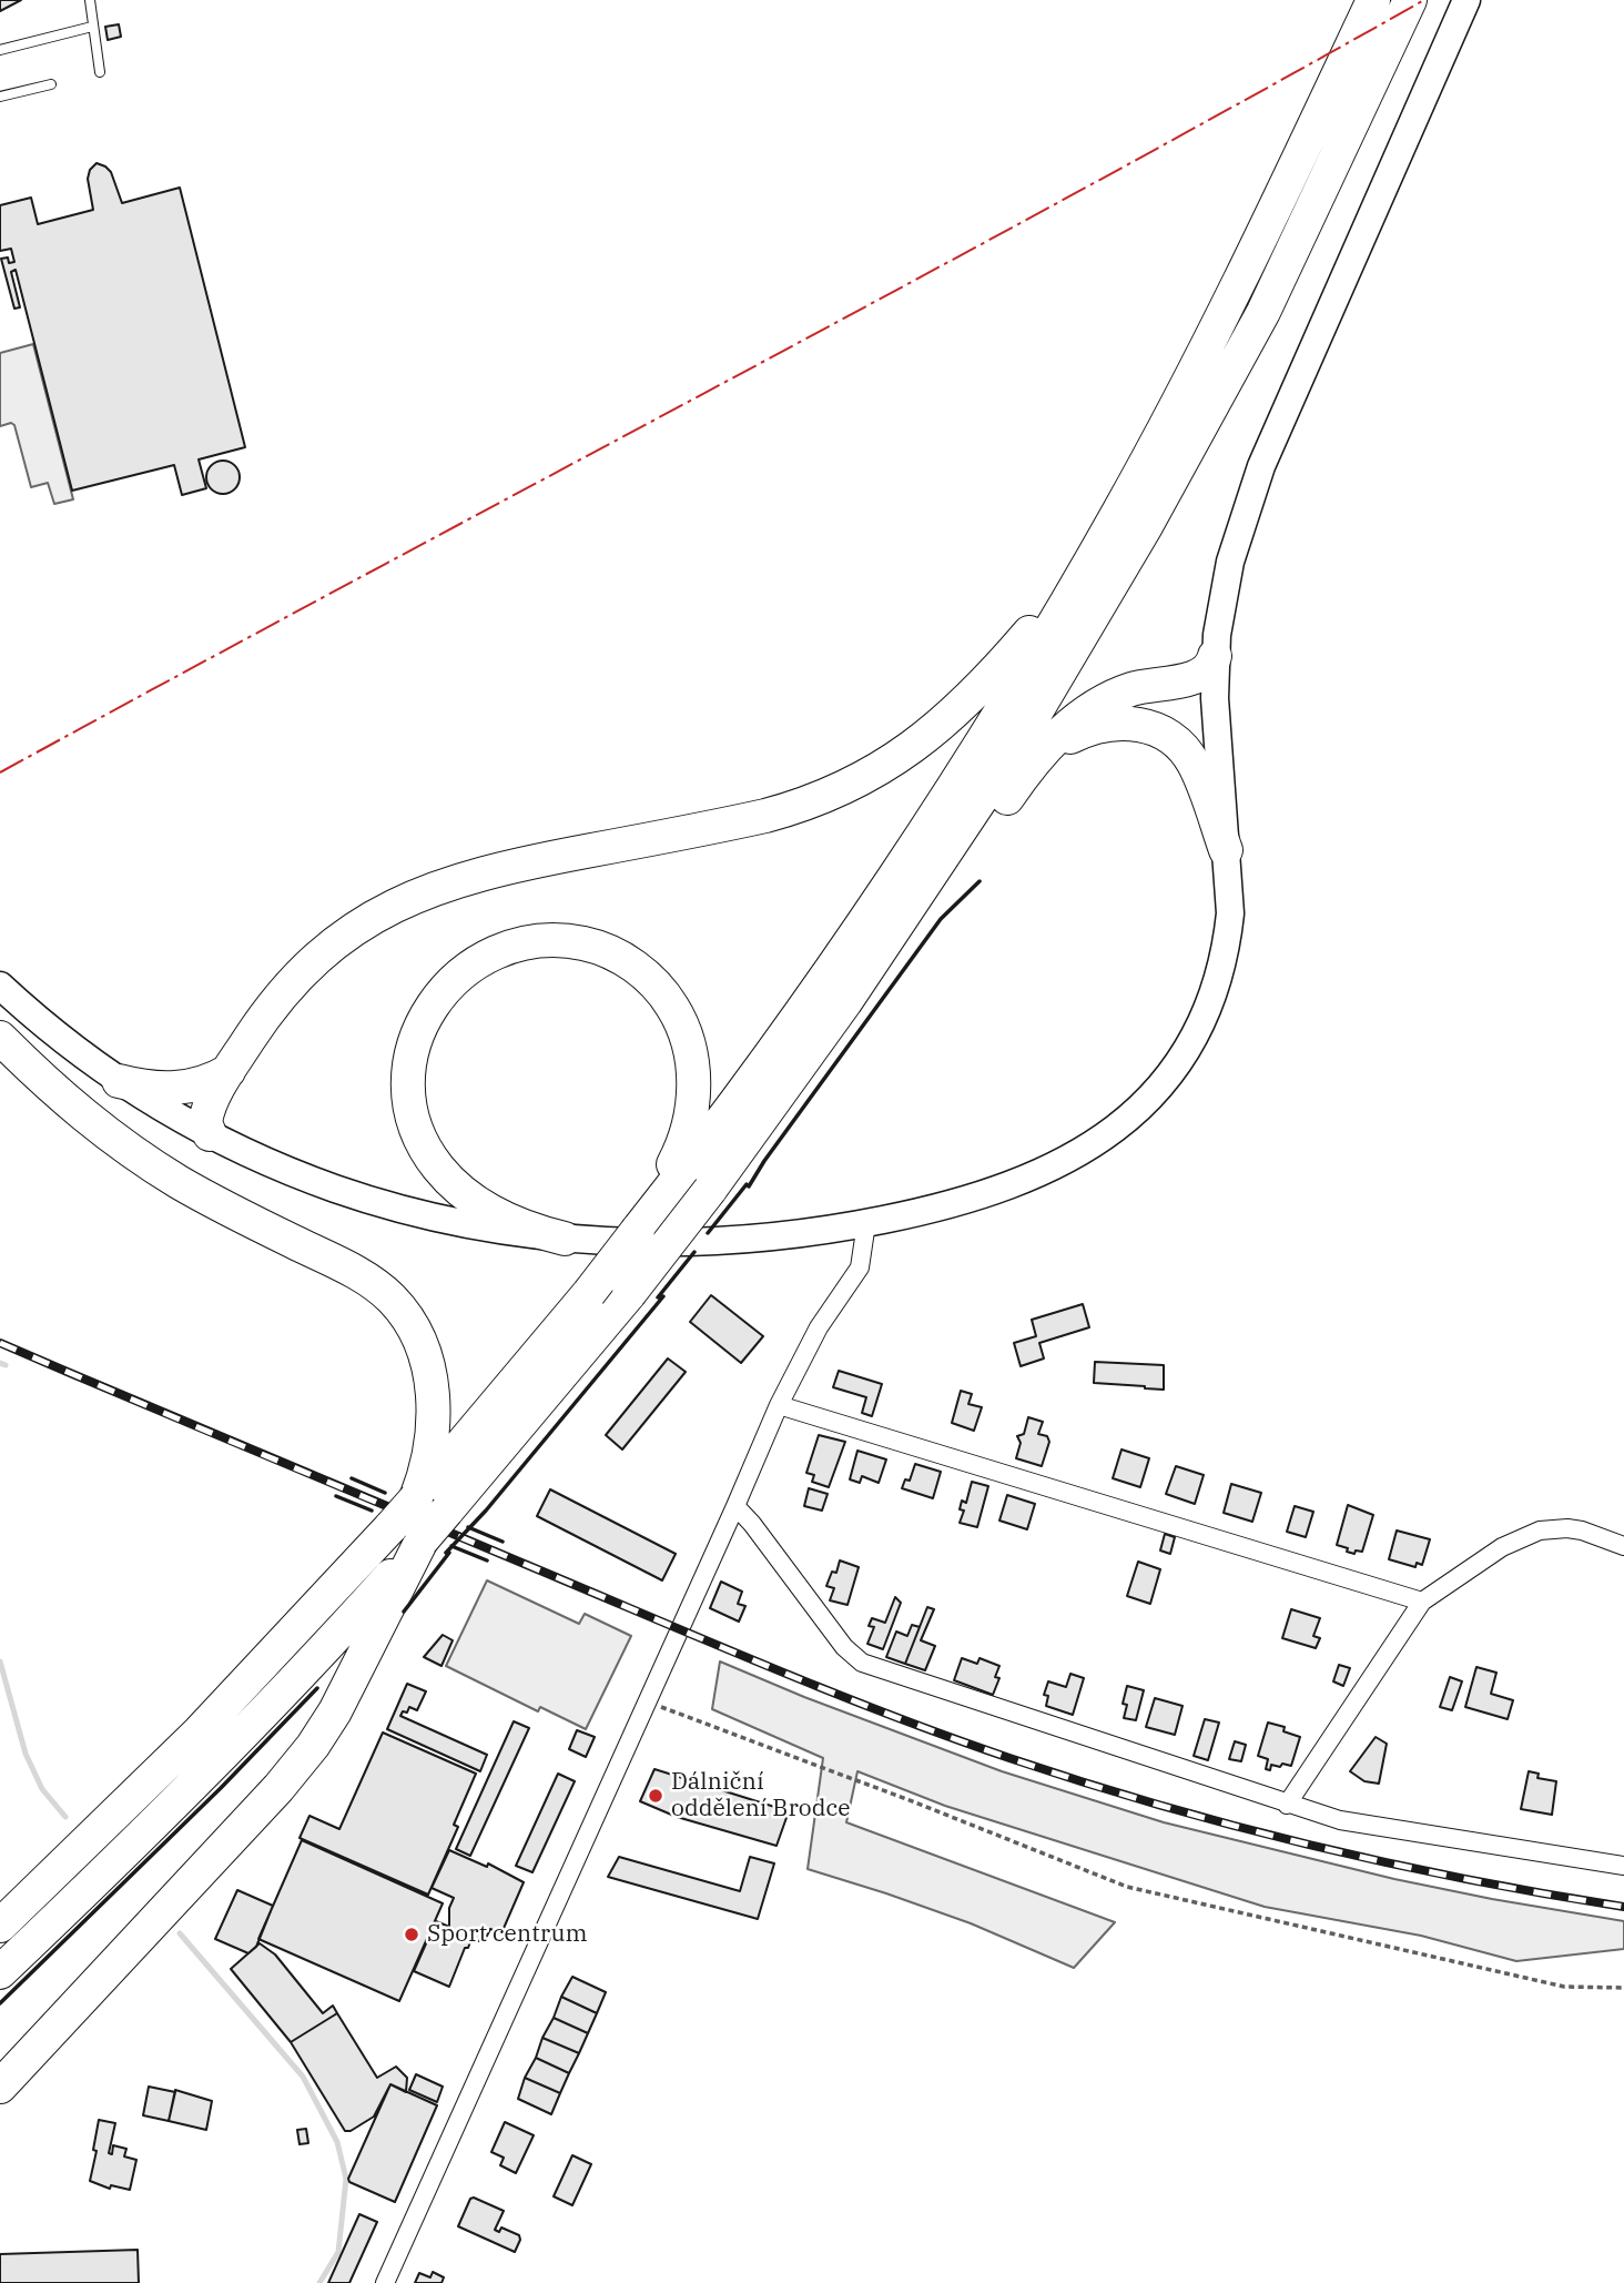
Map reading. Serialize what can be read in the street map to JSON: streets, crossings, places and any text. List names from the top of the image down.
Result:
{
  "places": ["Dálniční oddělení Brodce", "Sport centrum"]
}
